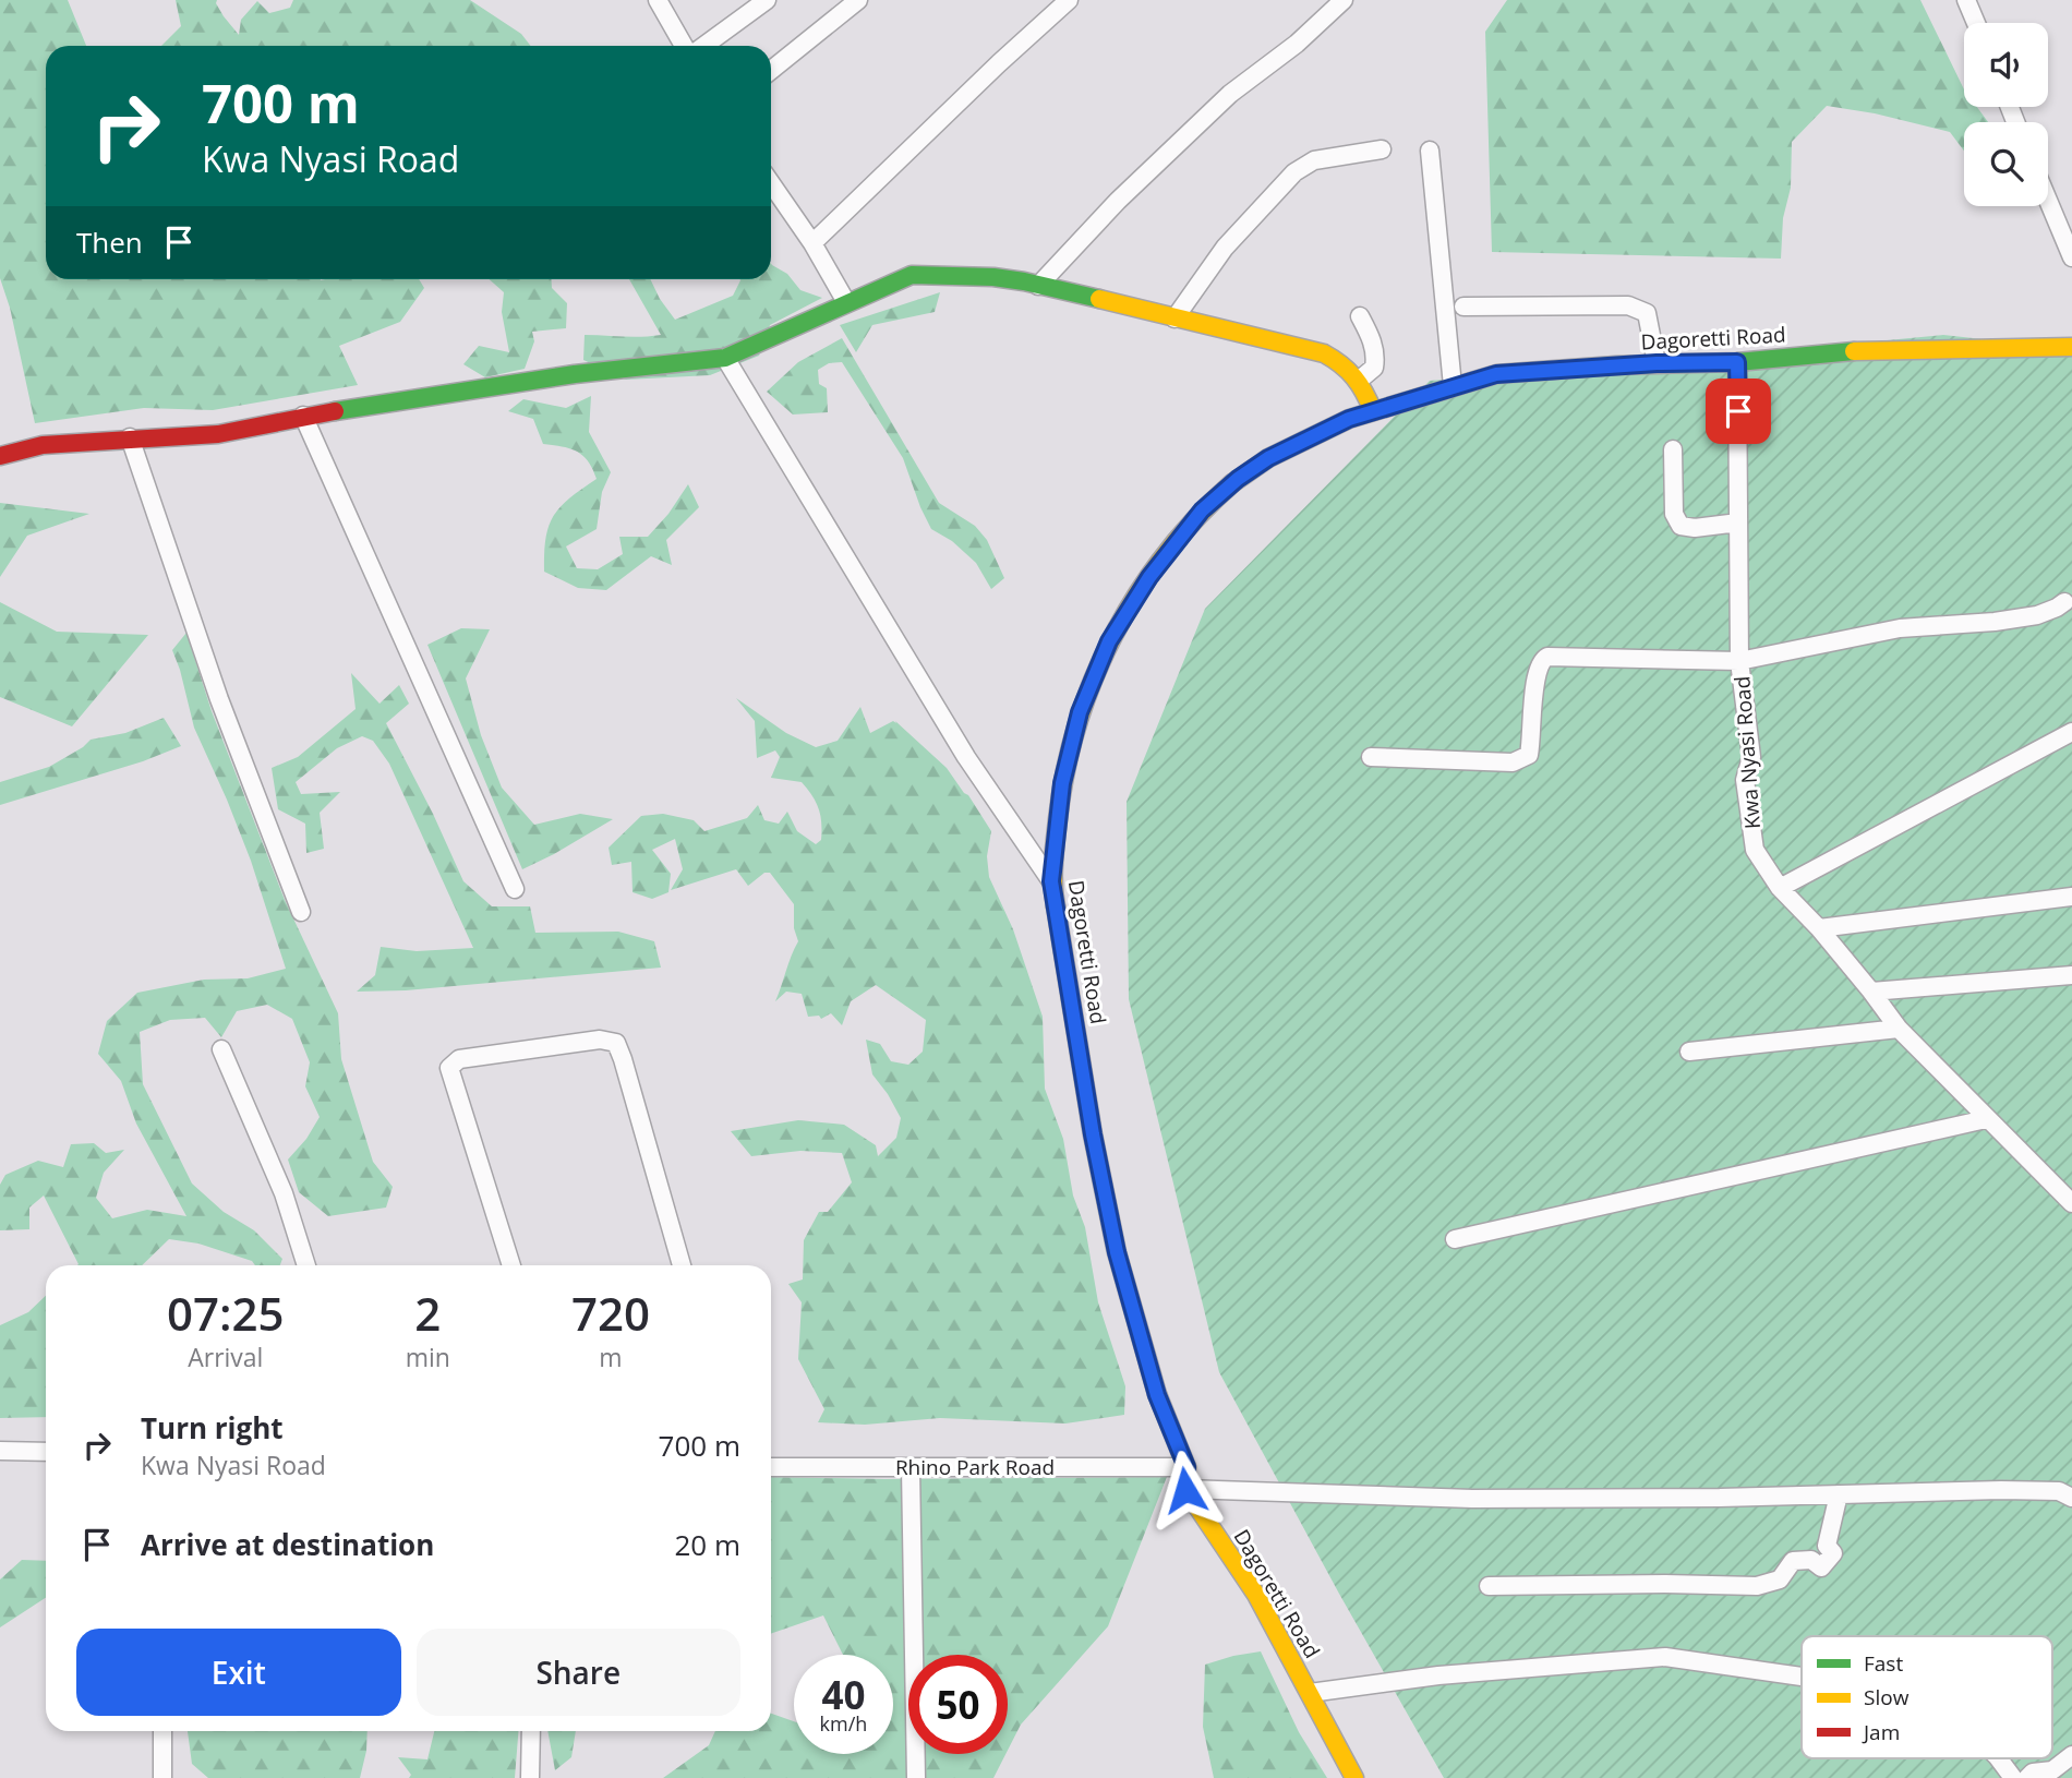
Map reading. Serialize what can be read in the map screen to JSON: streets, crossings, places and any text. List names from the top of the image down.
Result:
{
  "streets": {
    "main road": ["Dagoretti Road"],
    "street": ["Kwa Nyasi Road", "Rhino Park Road"]
  },
  "crossings": [
    ["Dagoretti Road", "Kwa Nyasi Road"],
    ["Dagoretti Road", "Rhino Park Road"]
  ],
  "legend": ["Fast", "Slow", "Jam"],
  "page": {
    "turn": ["700 m", "Kwa Nyasi Road"],
    "then": "Then",
    "eta": [
      "07:25",
      "Arrival",
      "2",
      "min",
      "720",
      "m"
    ],
    "list": [
      {
        "name": "Turn right",
        "note": "Kwa Nyasi Road",
        "value": "700 m"
      },
      {
        "name": "Arrive at destination",
        "value": "20 m"
      }
    ],
    "buttons": ["Exit", "Share"],
    "speed": "40 km/h",
    "limit": "50"
  }
}
